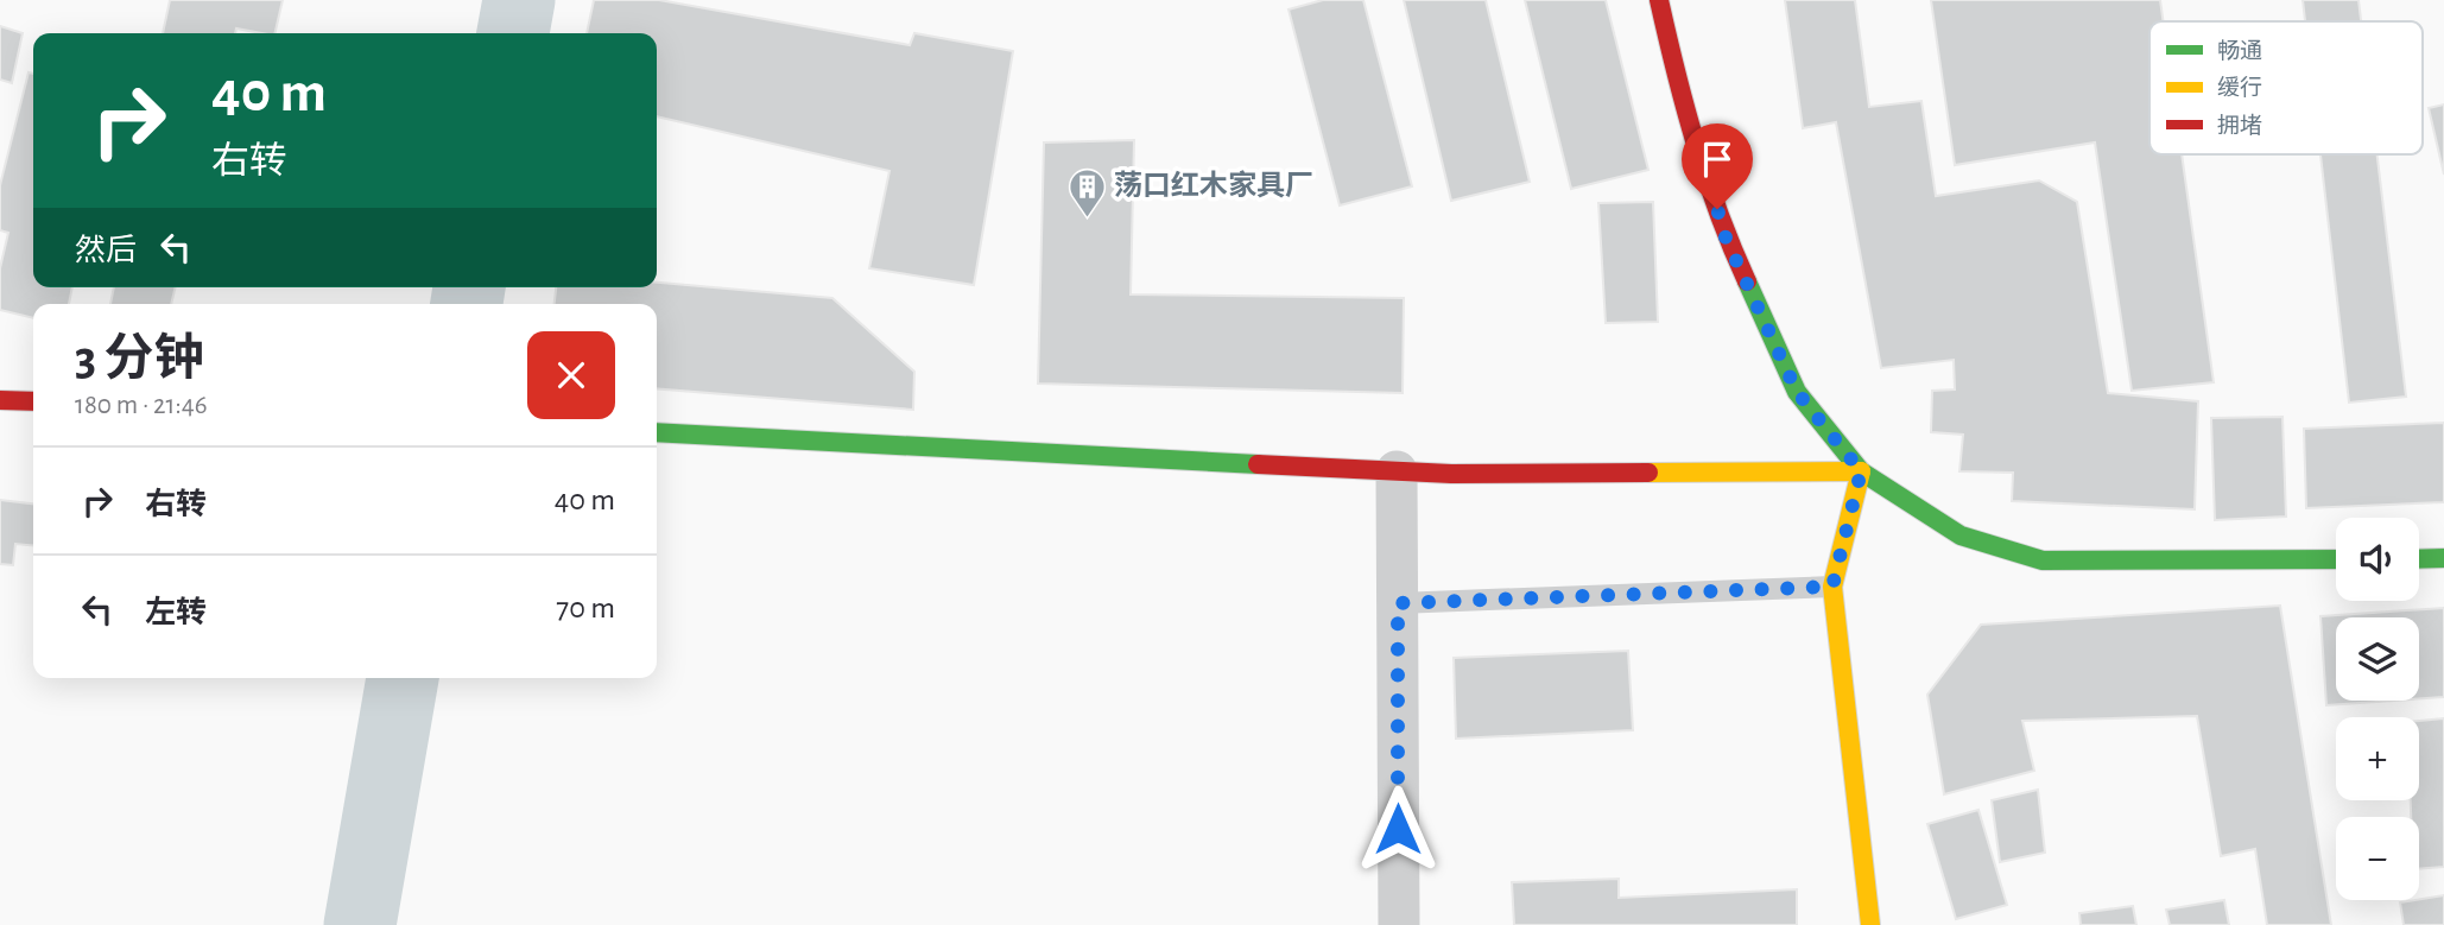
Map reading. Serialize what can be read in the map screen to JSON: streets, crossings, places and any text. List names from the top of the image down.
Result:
{
  "places": {
    "building": ["荡口红木家具厂"]
  },
  "legend": ["畅通", "缓行", "拥堵"],
  "page": {
    "turn": ["40 m", "右转"],
    "then": "然后",
    "heading": ["3 分钟", "180 m · 21:46"],
    "list": [
      {
        "name": "右转",
        "value": "40 m"
      },
      {
        "name": "左转",
        "value": "70 m"
      }
    ],
    "map_buttons": ["+", "−"]
  }
}
